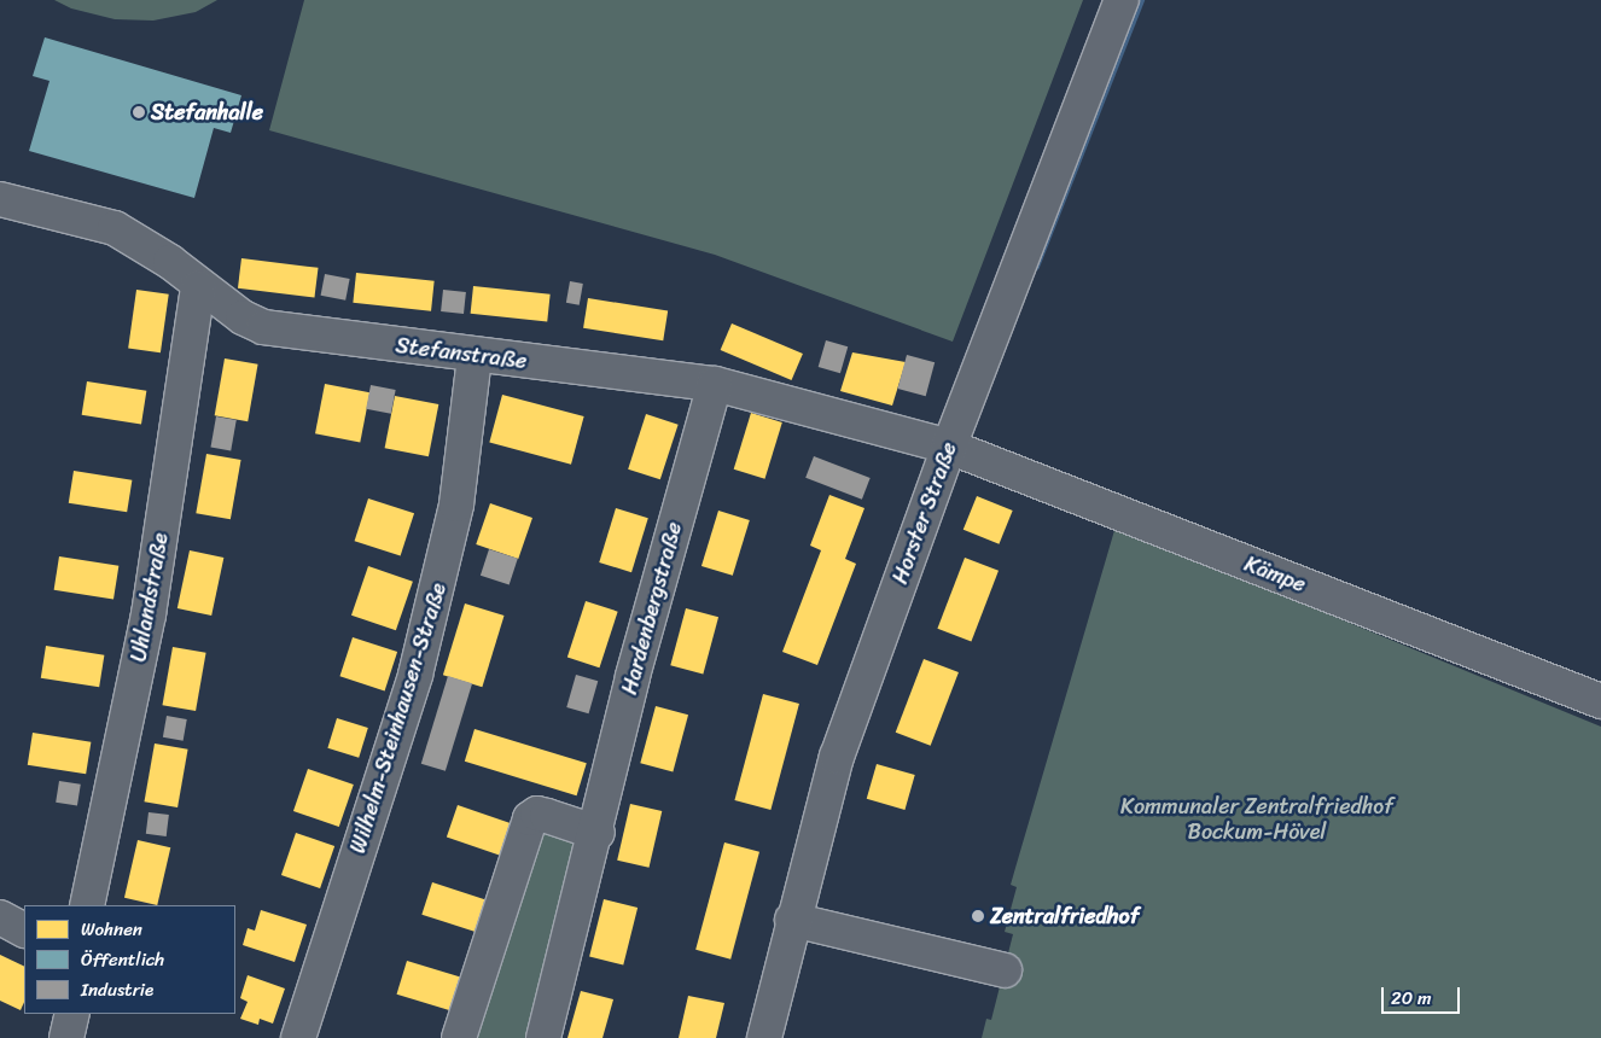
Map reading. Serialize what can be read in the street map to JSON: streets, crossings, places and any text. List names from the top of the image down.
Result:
{
  "streets": {
    "street": [
      "Stefanstraße",
      "Horster Straße",
      "Kämpe",
      "Uhlandstraße",
      "Hardenbergstraße",
      "Wilhelm-Steinhausen-Straße"
    ]
  },
  "crossings": [
    ["Stefanstraße", "Horster Straße"],
    ["Stefanstraße", "Kämpe"],
    ["Stefanstraße", "Uhlandstraße"],
    ["Stefanstraße", "Hardenbergstraße"],
    ["Stefanstraße", "Wilhelm-Steinhausen-Straße"],
    ["Horster Straße", "Kämpe"]
  ],
  "parks": ["Kommunaler Zentralfriedhof Bockum-Hövel"],
  "places": ["Stefanhalle", "Zentralfriedhof"],
  "legend": ["Wohnen", "Öffentlich", "Industrie"],
  "scale_bar": "20 m"
}
